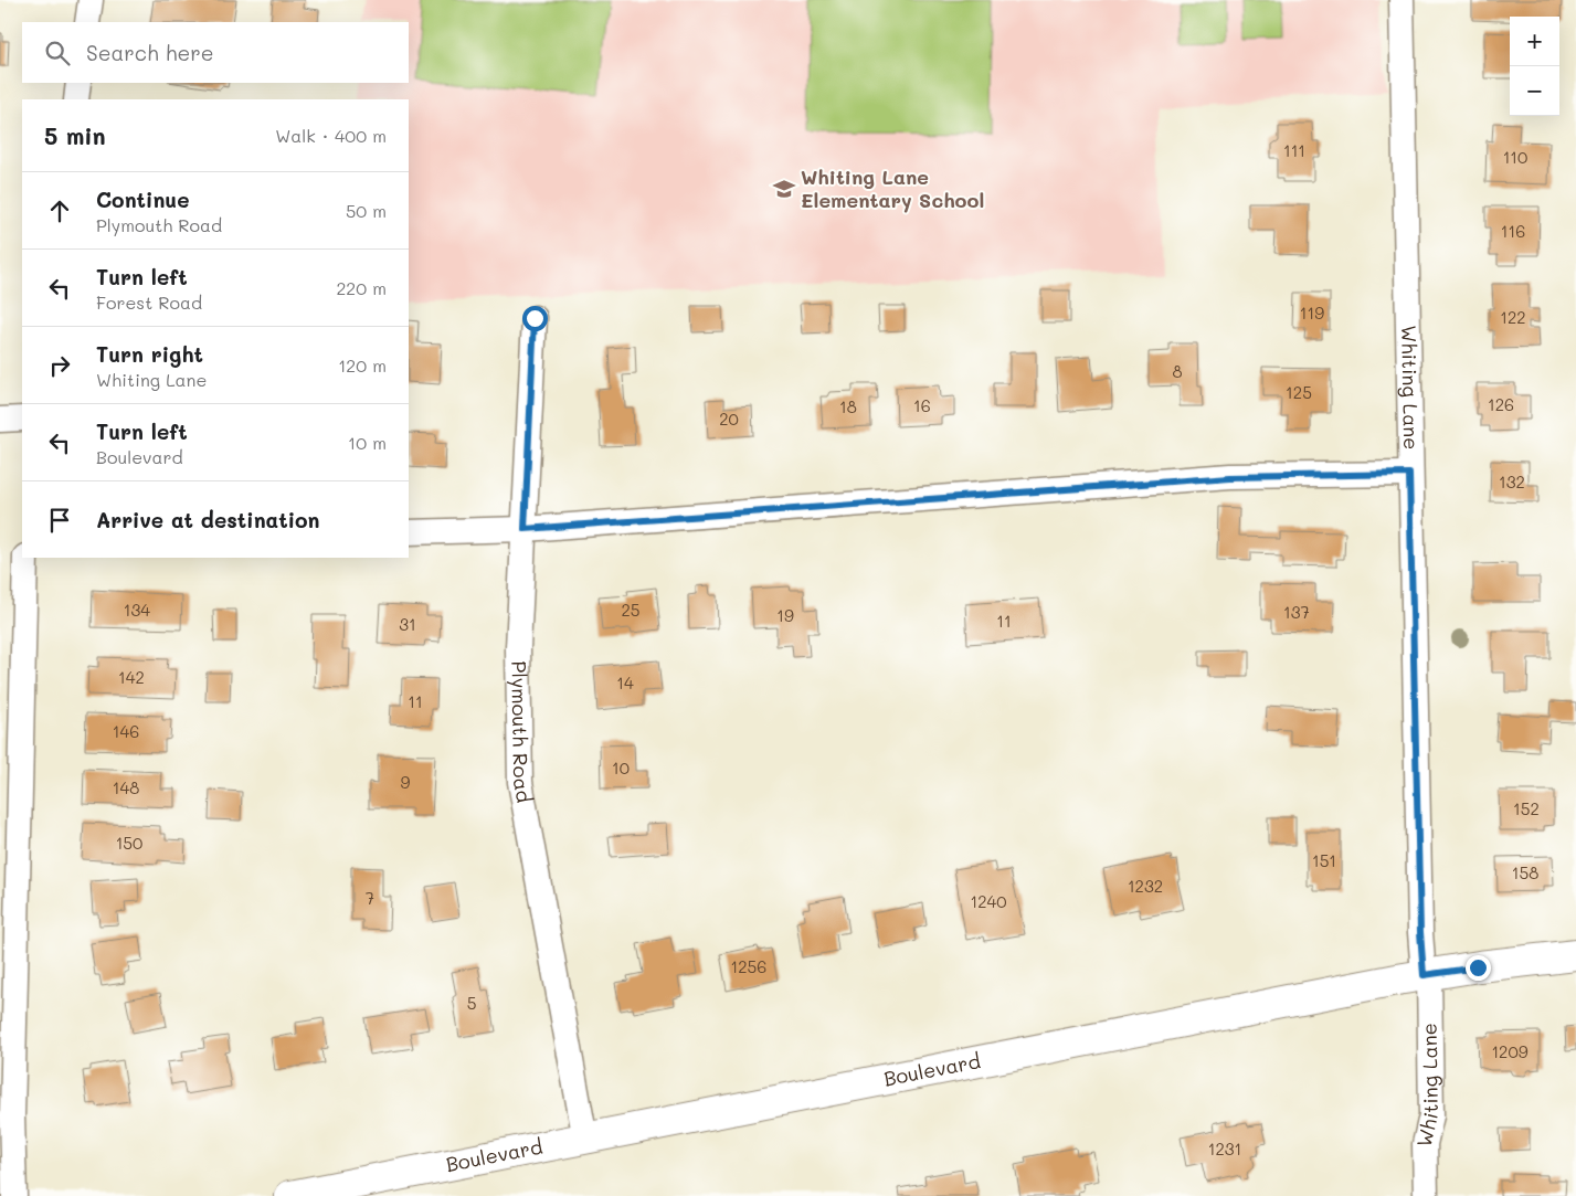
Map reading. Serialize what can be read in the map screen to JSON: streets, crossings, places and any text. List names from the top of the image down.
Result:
{
  "streets": {
    "main road": ["Boulevard"],
    "street": ["Whiting Lane", "Plymouth Road"]
  },
  "crossings": [
    ["Whiting Lane", "Boulevard"],
    ["Plymouth Road", "Boulevard"]
  ],
  "places": {
    "school or university": ["Whiting Lane Elementary School"]
  },
  "house_numbers": [
    "111",
    "110",
    "116",
    "119",
    "122",
    "8",
    "125",
    "126",
    "16",
    "18",
    "20",
    "132",
    "134",
    "25",
    "137",
    "19",
    "11",
    "31",
    "142",
    "14",
    "11",
    "146",
    "10",
    "9",
    "148",
    "152",
    "150",
    "151",
    "158",
    "1232",
    "7",
    "1240",
    "1256",
    "5",
    "1209",
    "1231"
  ],
  "page": {
    "map_buttons": ["+", "−"],
    "search": "Search here",
    "heading": ["5 min", "Walk · 400 m"],
    "list": [
      ["Continue", "Plymouth Road", "50 m"],
      ["Turn left", "Forest Road", "220 m"],
      ["Turn right", "Whiting Lane", "120 m"],
      ["Turn left", "Boulevard", "10 m"],
      "Arrive at destination"
    ]
  }
}
